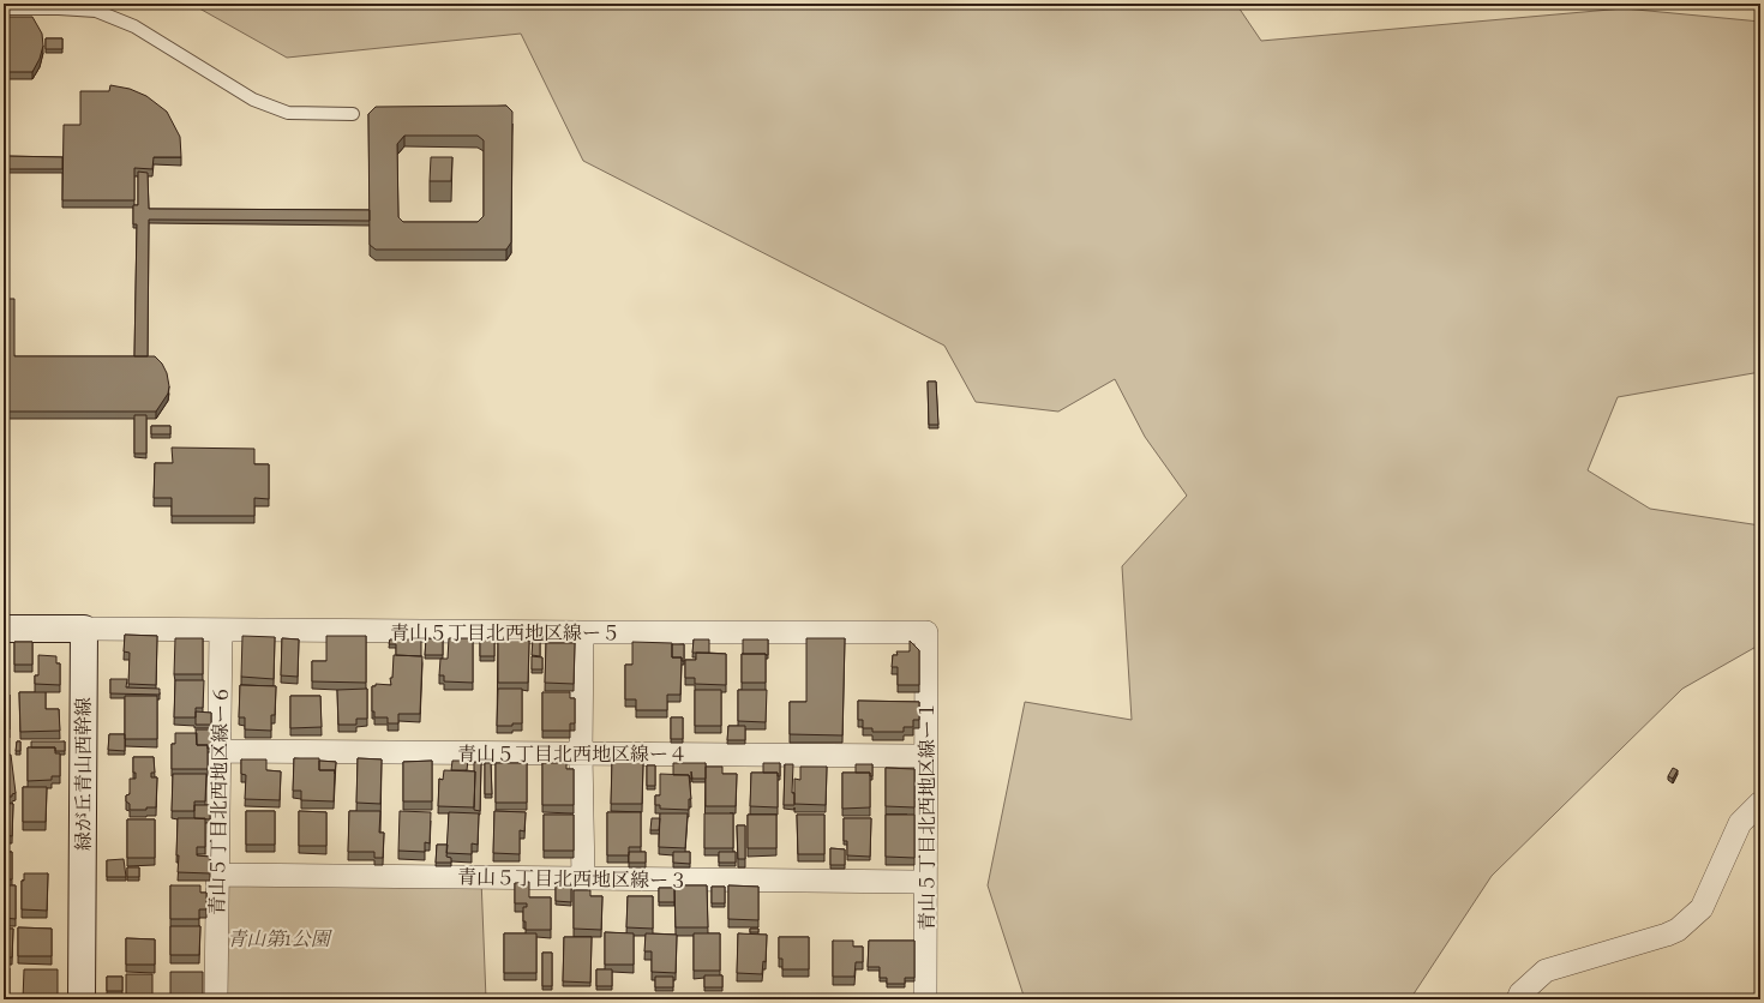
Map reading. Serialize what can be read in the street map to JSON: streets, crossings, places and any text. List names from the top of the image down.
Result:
{
  "streets": {
    "street": [
      "青山５丁目北西地区線ー５",
      "青山５丁目北西地区線ー４",
      "緑が丘青山西幹線",
      "青山５丁目北西地区線ー６",
      "青山５丁目北西地区線ー１",
      "青山５丁目北西地区線ー３"
    ]
  },
  "crossings": [
    ["青山５丁目北西地区線ー５", "緑が丘青山西幹線"],
    ["青山５丁目北西地区線ー５", "青山５丁目北西地区線ー６"],
    ["青山５丁目北西地区線ー５", "青山５丁目北西地区線ー１"],
    ["青山５丁目北西地区線ー４", "青山５丁目北西地区線ー６"],
    ["青山５丁目北西地区線ー４", "青山５丁目北西地区線ー１"],
    ["青山５丁目北西地区線ー６", "青山５丁目北西地区線ー３"],
    ["青山５丁目北西地区線ー１", "青山５丁目北西地区線ー３"]
  ],
  "parks": ["青山第1公園"]
}
